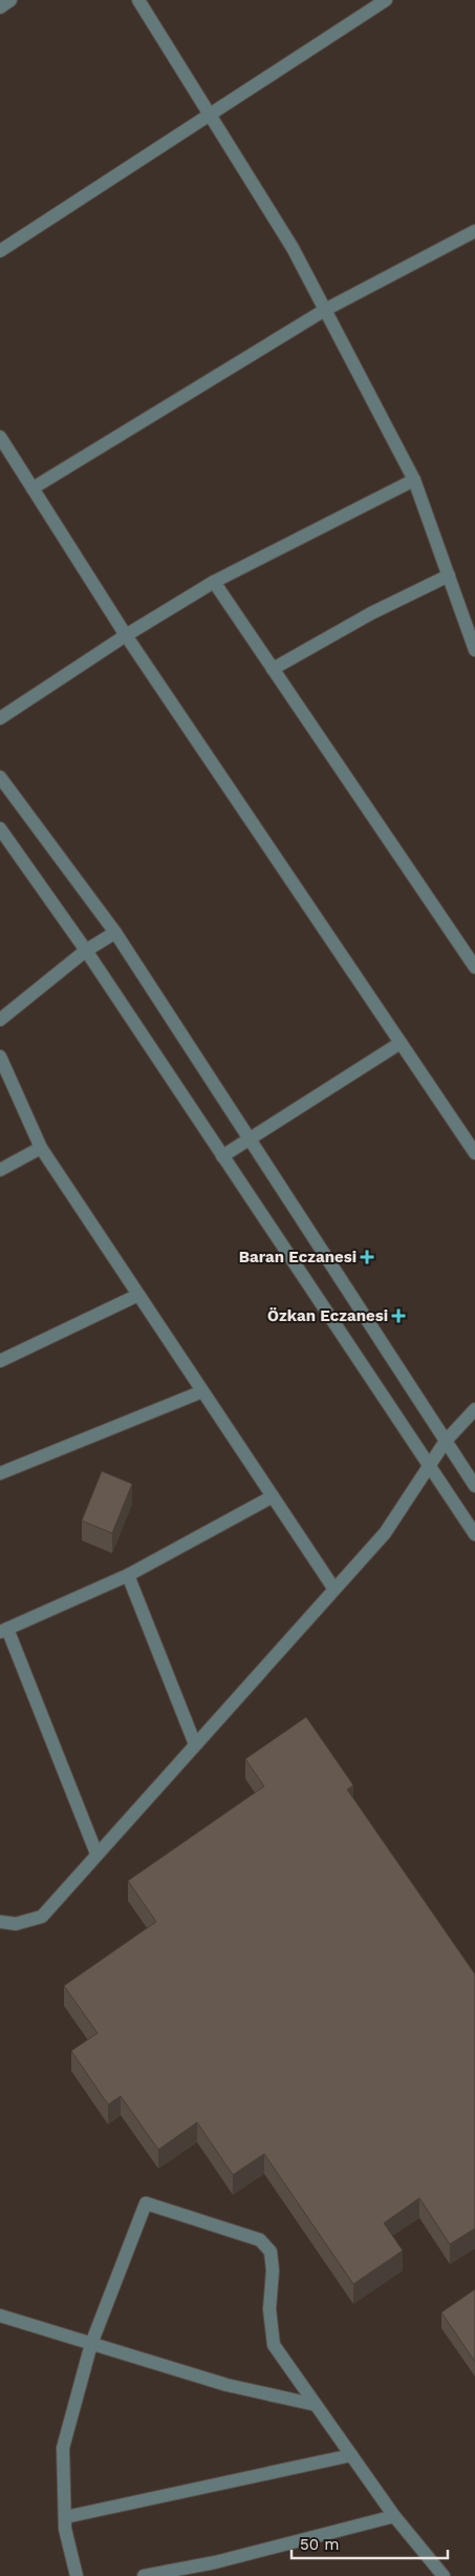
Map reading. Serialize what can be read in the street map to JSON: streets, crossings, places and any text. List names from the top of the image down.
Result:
{
  "places": {
    "health": ["Baran Eczanesi", "Özkan Eczanesi"]
  },
  "scale_bar": "50 m"
}
